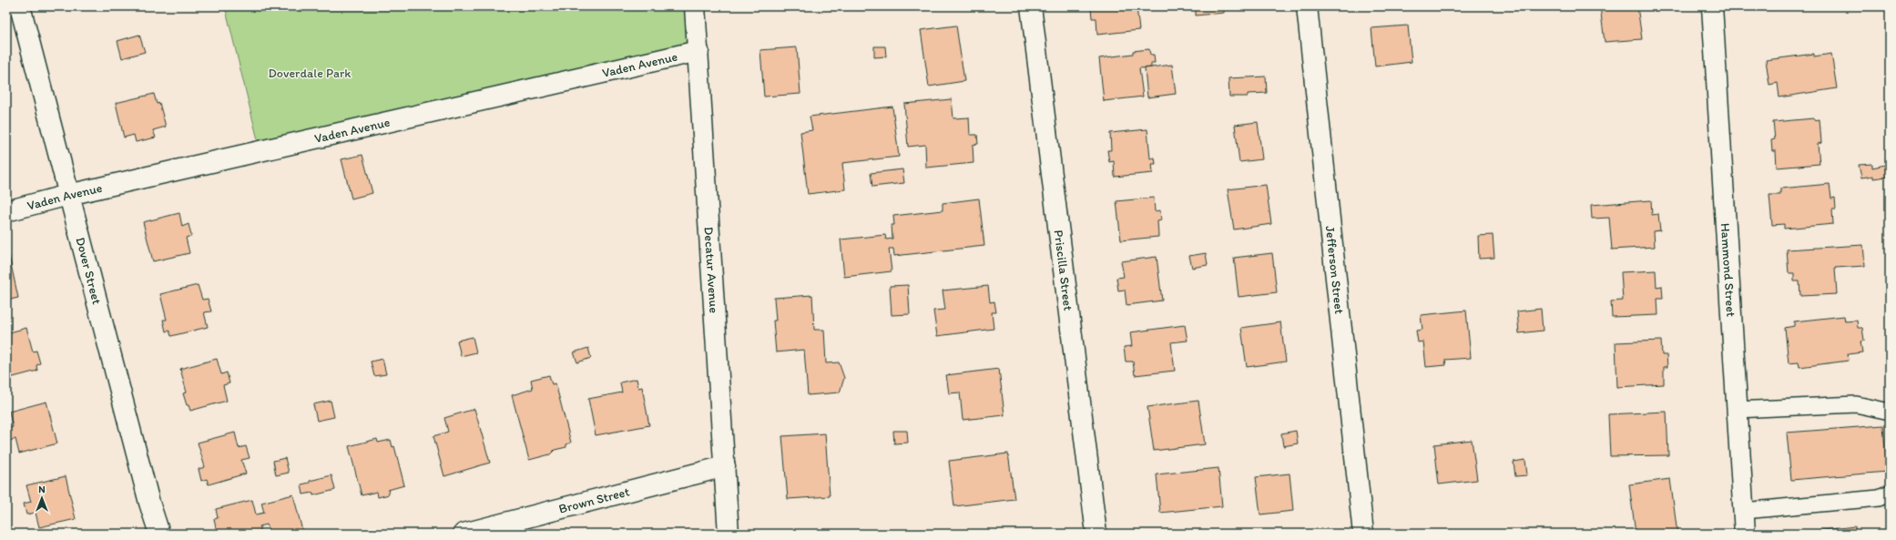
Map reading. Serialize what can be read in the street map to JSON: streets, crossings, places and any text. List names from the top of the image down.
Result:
{
  "streets": {
    "street": [
      "Vaden Avenue",
      "Decatur Avenue",
      "Priscilla Street",
      "Jefferson Street",
      "Dover Street",
      "Hammond Street",
      "Brown Street"
    ]
  },
  "crossings": [
    ["Vaden Avenue", "Decatur Avenue"],
    ["Vaden Avenue", "Dover Street"],
    ["Decatur Avenue", "Brown Street"]
  ],
  "parks": ["Doverdale Park"],
  "north": "top"
}
